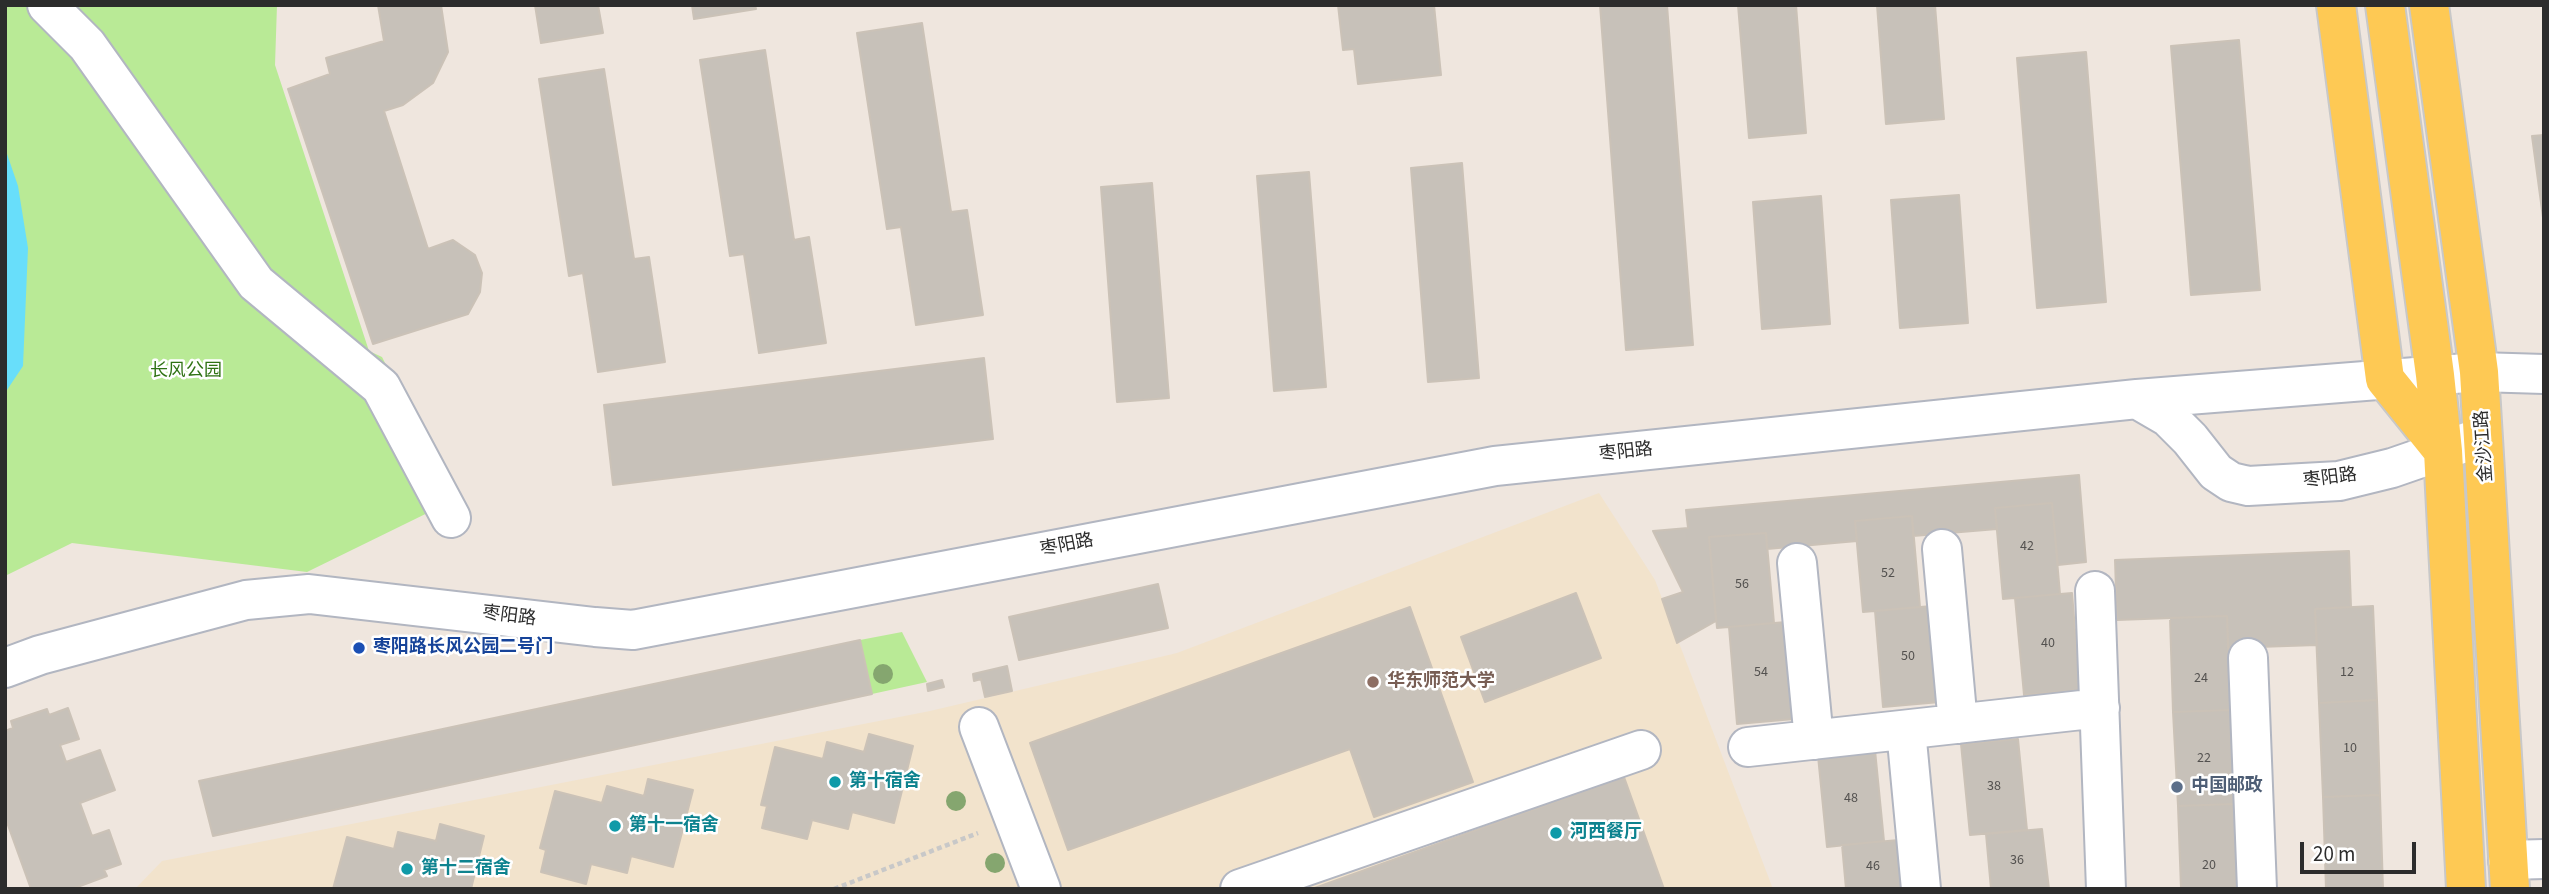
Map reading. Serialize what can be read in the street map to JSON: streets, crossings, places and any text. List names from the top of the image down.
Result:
{
  "streets": {
    "main road": ["金沙江路"],
    "street": ["枣阳路"]
  },
  "crossings": [
    ["金沙江路", "枣阳路"]
  ],
  "parks": ["长风公园"],
  "places": [
    "枣阳路长风公园二号门",
    "华东师范大学",
    "第十宿舍",
    "中国邮政",
    "第十一宿舍",
    "河西餐厅",
    "第十二宿舍"
  ],
  "house_numbers": [
    "42",
    "52",
    "56",
    "40",
    "50",
    "54",
    "12",
    "24",
    "10",
    "22",
    "38",
    "48",
    "36",
    "20",
    "46"
  ],
  "scale_bar": "20 m"
}
